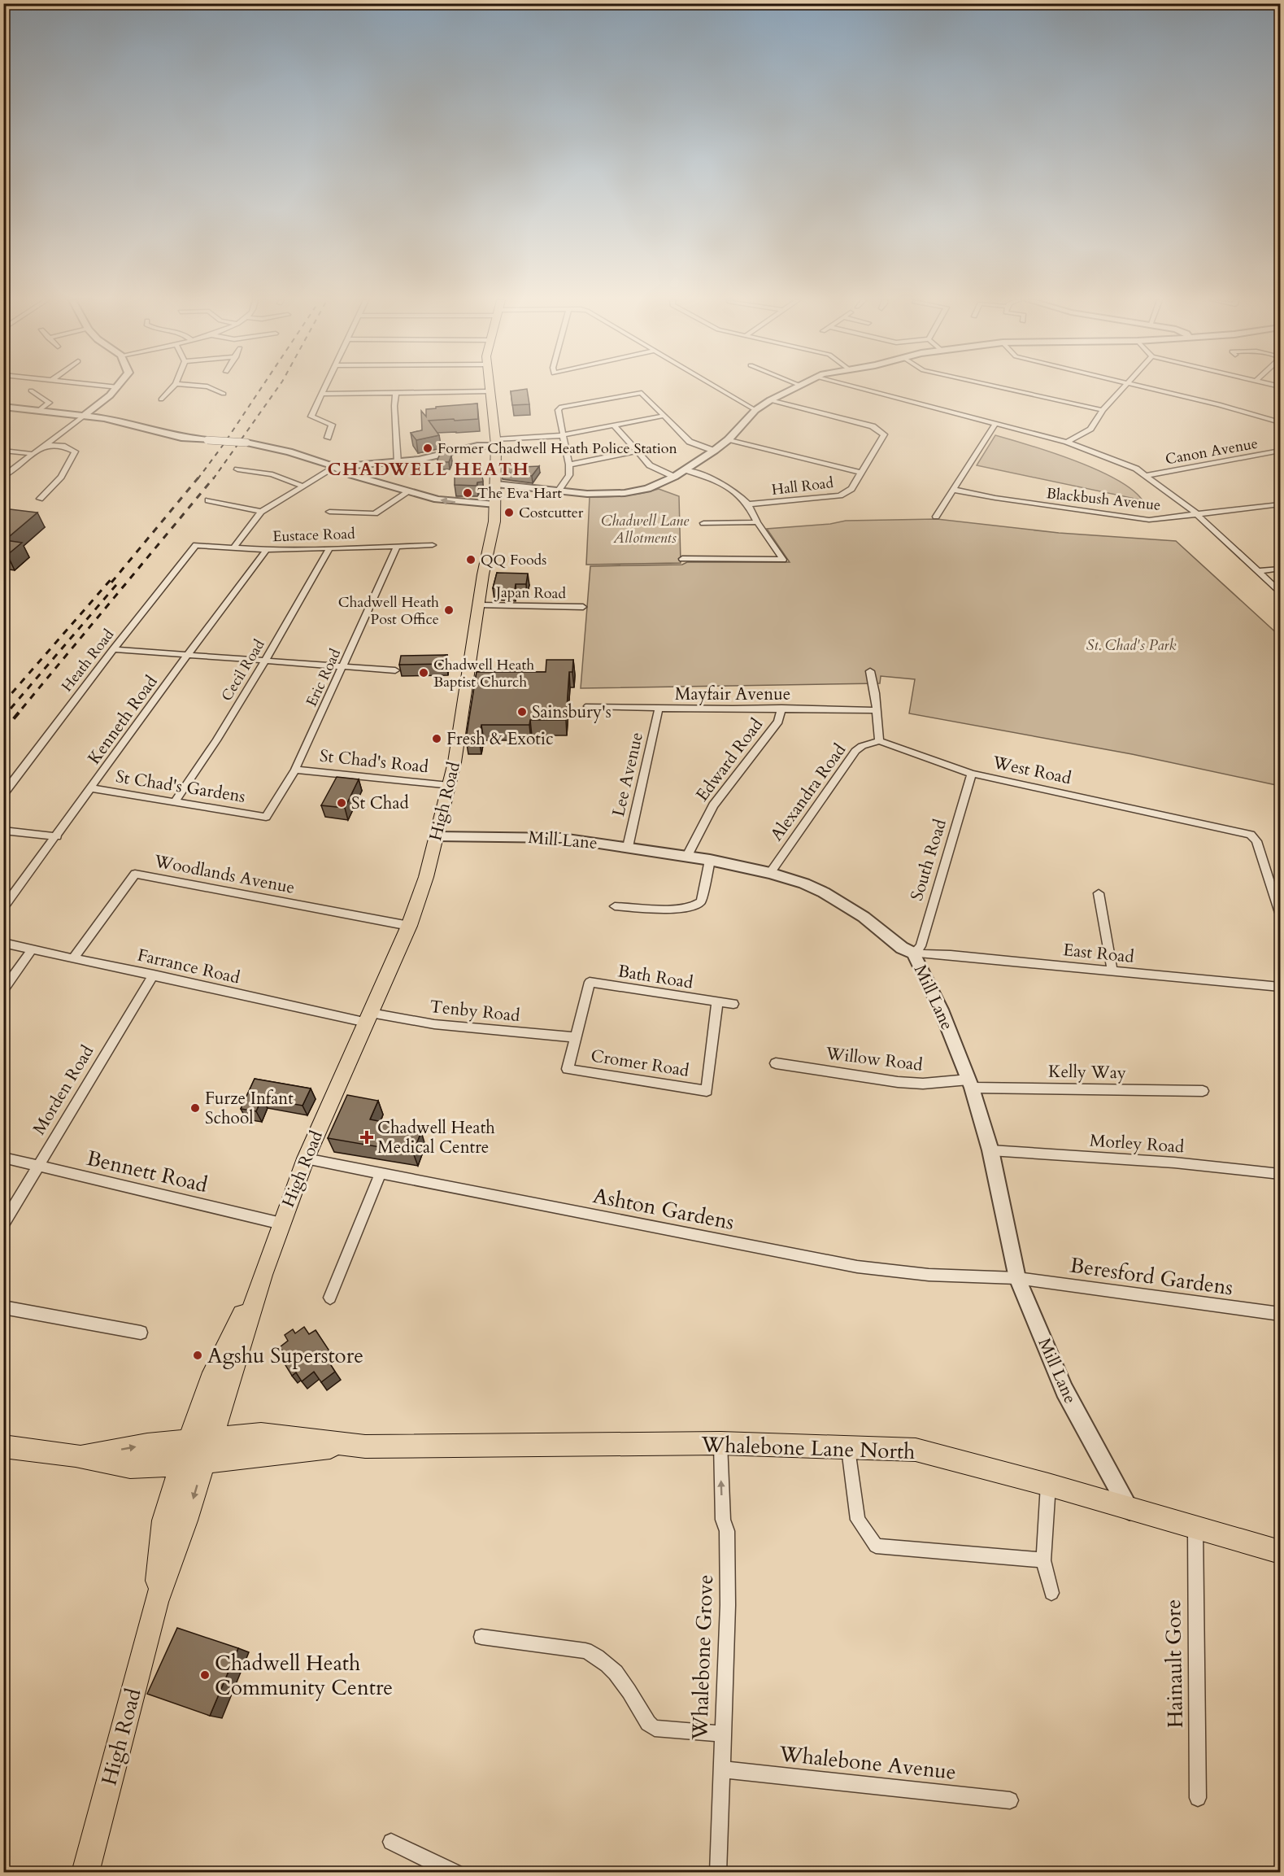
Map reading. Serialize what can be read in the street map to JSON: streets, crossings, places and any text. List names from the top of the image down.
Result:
{
  "streets": {
    "main road": ["High Road", "Whalebone Lane North"],
    "street": [
      "Canon Avenue",
      "Hall Road",
      "Blackbush Avenue",
      "Eustace Road",
      "Japan Road",
      "Heath Road",
      "Cecil Road",
      "Eric Road",
      "Mayfair Avenue",
      "Kenneth Road",
      "Edward Road",
      "St Chad's Road",
      "West Road",
      "Lee Avenue",
      "St Chad's Gardens",
      "Alexandra Road",
      "Mill Lane",
      "South Road",
      "Woodlands Avenue",
      "East Road",
      "Farrance Road",
      "Bath Road",
      "Tenby Road",
      "Willow Road",
      "Cromer Road",
      "Kelly Way",
      "Morden Road",
      "Morley Road",
      "Bennett Road",
      "Ashton Gardens",
      "Beresford Gardens",
      "Whalebone Grove",
      "Hainault Gore",
      "Whalebone Avenue"
    ]
  },
  "crossings": [
    ["Eustace Road", "Heath Road"],
    ["Eustace Road", "Cecil Road"],
    ["Eustace Road", "Eric Road"],
    ["Eustace Road", "Kenneth Road"],
    ["Japan Road", "High Road"],
    ["Cecil Road", "St Chad's Gardens"],
    ["Eric Road", "St Chad's Road"],
    ["Eric Road", "St Chad's Gardens"],
    ["Mayfair Avenue", "Edward Road"],
    ["Mayfair Avenue", "Lee Avenue"],
    ["Kenneth Road", "St Chad's Gardens"],
    ["Edward Road", "Mill Lane"],
    ["St Chad's Road", "High Road"],
    ["West Road", "Alexandra Road"],
    ["West Road", "South Road"],
    ["Lee Avenue", "Mill Lane"],
    ["Alexandra Road", "Mill Lane"],
    ["High Road", "Mill Lane"],
    ["High Road", "Woodlands Avenue"],
    ["High Road", "Farrance Road"],
    ["High Road", "Tenby Road"],
    ["High Road", "Bennett Road"],
    ["High Road", "Ashton Gardens"],
    ["High Road", "Whalebone Lane North"],
    ["Mill Lane", "South Road"],
    ["Mill Lane", "East Road"],
    ["Mill Lane", "Willow Road"],
    ["Mill Lane", "Kelly Way"],
    ["Mill Lane", "Morley Road"],
    ["Mill Lane", "Ashton Gardens"],
    ["Mill Lane", "Beresford Gardens"],
    ["Mill Lane", "Whalebone Lane North"],
    ["South Road", "East Road"],
    ["Woodlands Avenue", "Farrance Road"],
    ["Farrance Road", "Tenby Road"],
    ["Farrance Road", "Morden Road"],
    ["Bath Road", "Tenby Road"],
    ["Bath Road", "Cromer Road"],
    ["Tenby Road", "Cromer Road"],
    ["Willow Road", "Kelly Way"],
    ["Morden Road", "Bennett Road"],
    ["Ashton Gardens", "Beresford Gardens"],
    ["Whalebone Lane North", "Whalebone Grove"],
    ["Whalebone Lane North", "Hainault Gore"],
    ["Whalebone Grove", "Whalebone Avenue"]
  ],
  "one_way": ["Whalebone Grove"],
  "districts": ["CHADWELL HEATH"],
  "parks": ["Chadwell Lane Allotments", "St. Chad's Park"],
  "places": {
    "other": [
      "Former Chadwell Heath Police Station",
      "The Eva Hart",
      "Costcutter",
      "QQ Foods",
      "Chadwell Heath Post Office",
      "Chadwell Heath Baptist Church",
      "Sainsbury's",
      "Fresh & Exotic",
      "St Chad",
      "Furze Infant School",
      "Agshu Superstore",
      "Chadwell Heath Community Centre"
    ],
    "health": ["Chadwell Heath Medical Centre"]
  }
}
